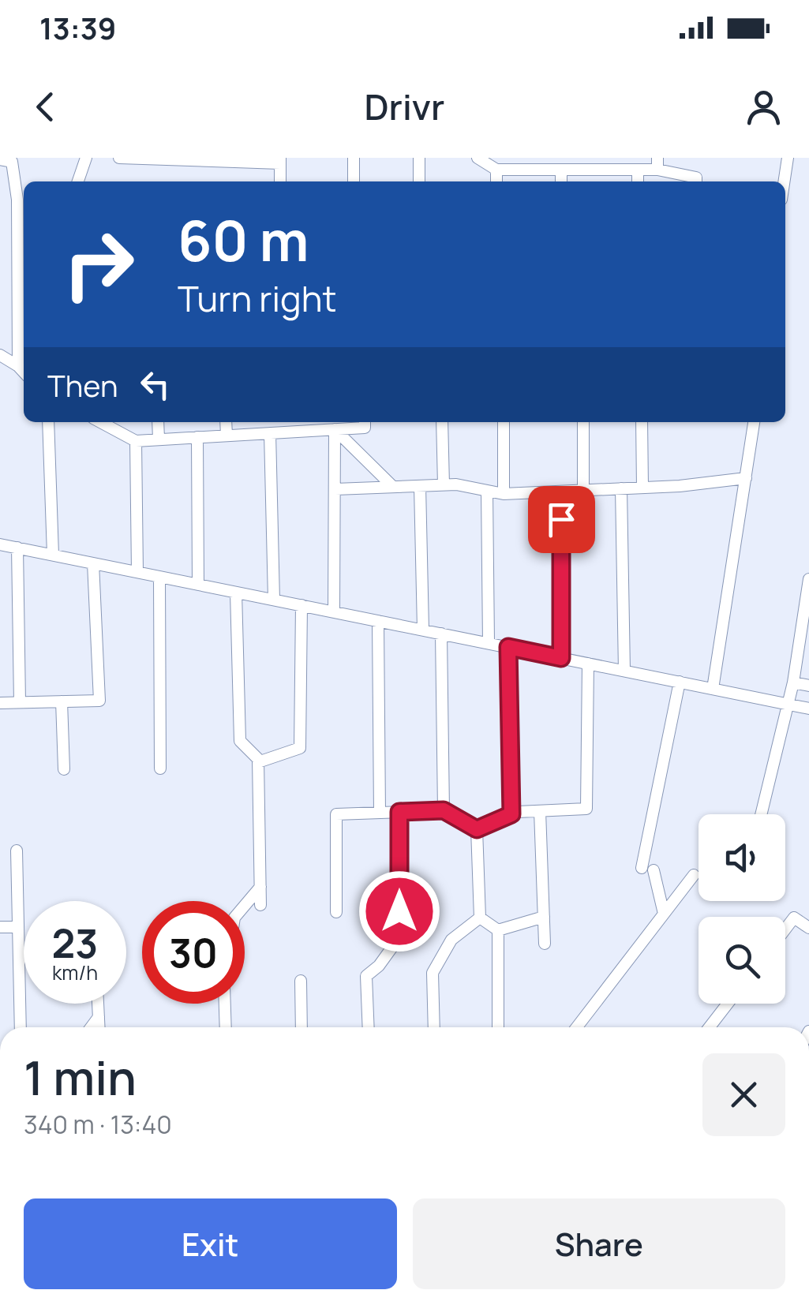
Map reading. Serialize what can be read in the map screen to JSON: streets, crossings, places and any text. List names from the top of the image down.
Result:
{
  "page": {
    "status": "13:39",
    "header": "Drivr",
    "turn": ["60 m", "Turn right"],
    "then": "Then",
    "speed": "23 km/h",
    "limit": "30",
    "heading": ["1 min", "340 m · 13:40"],
    "buttons": ["Exit", "Share"]
  }
}
